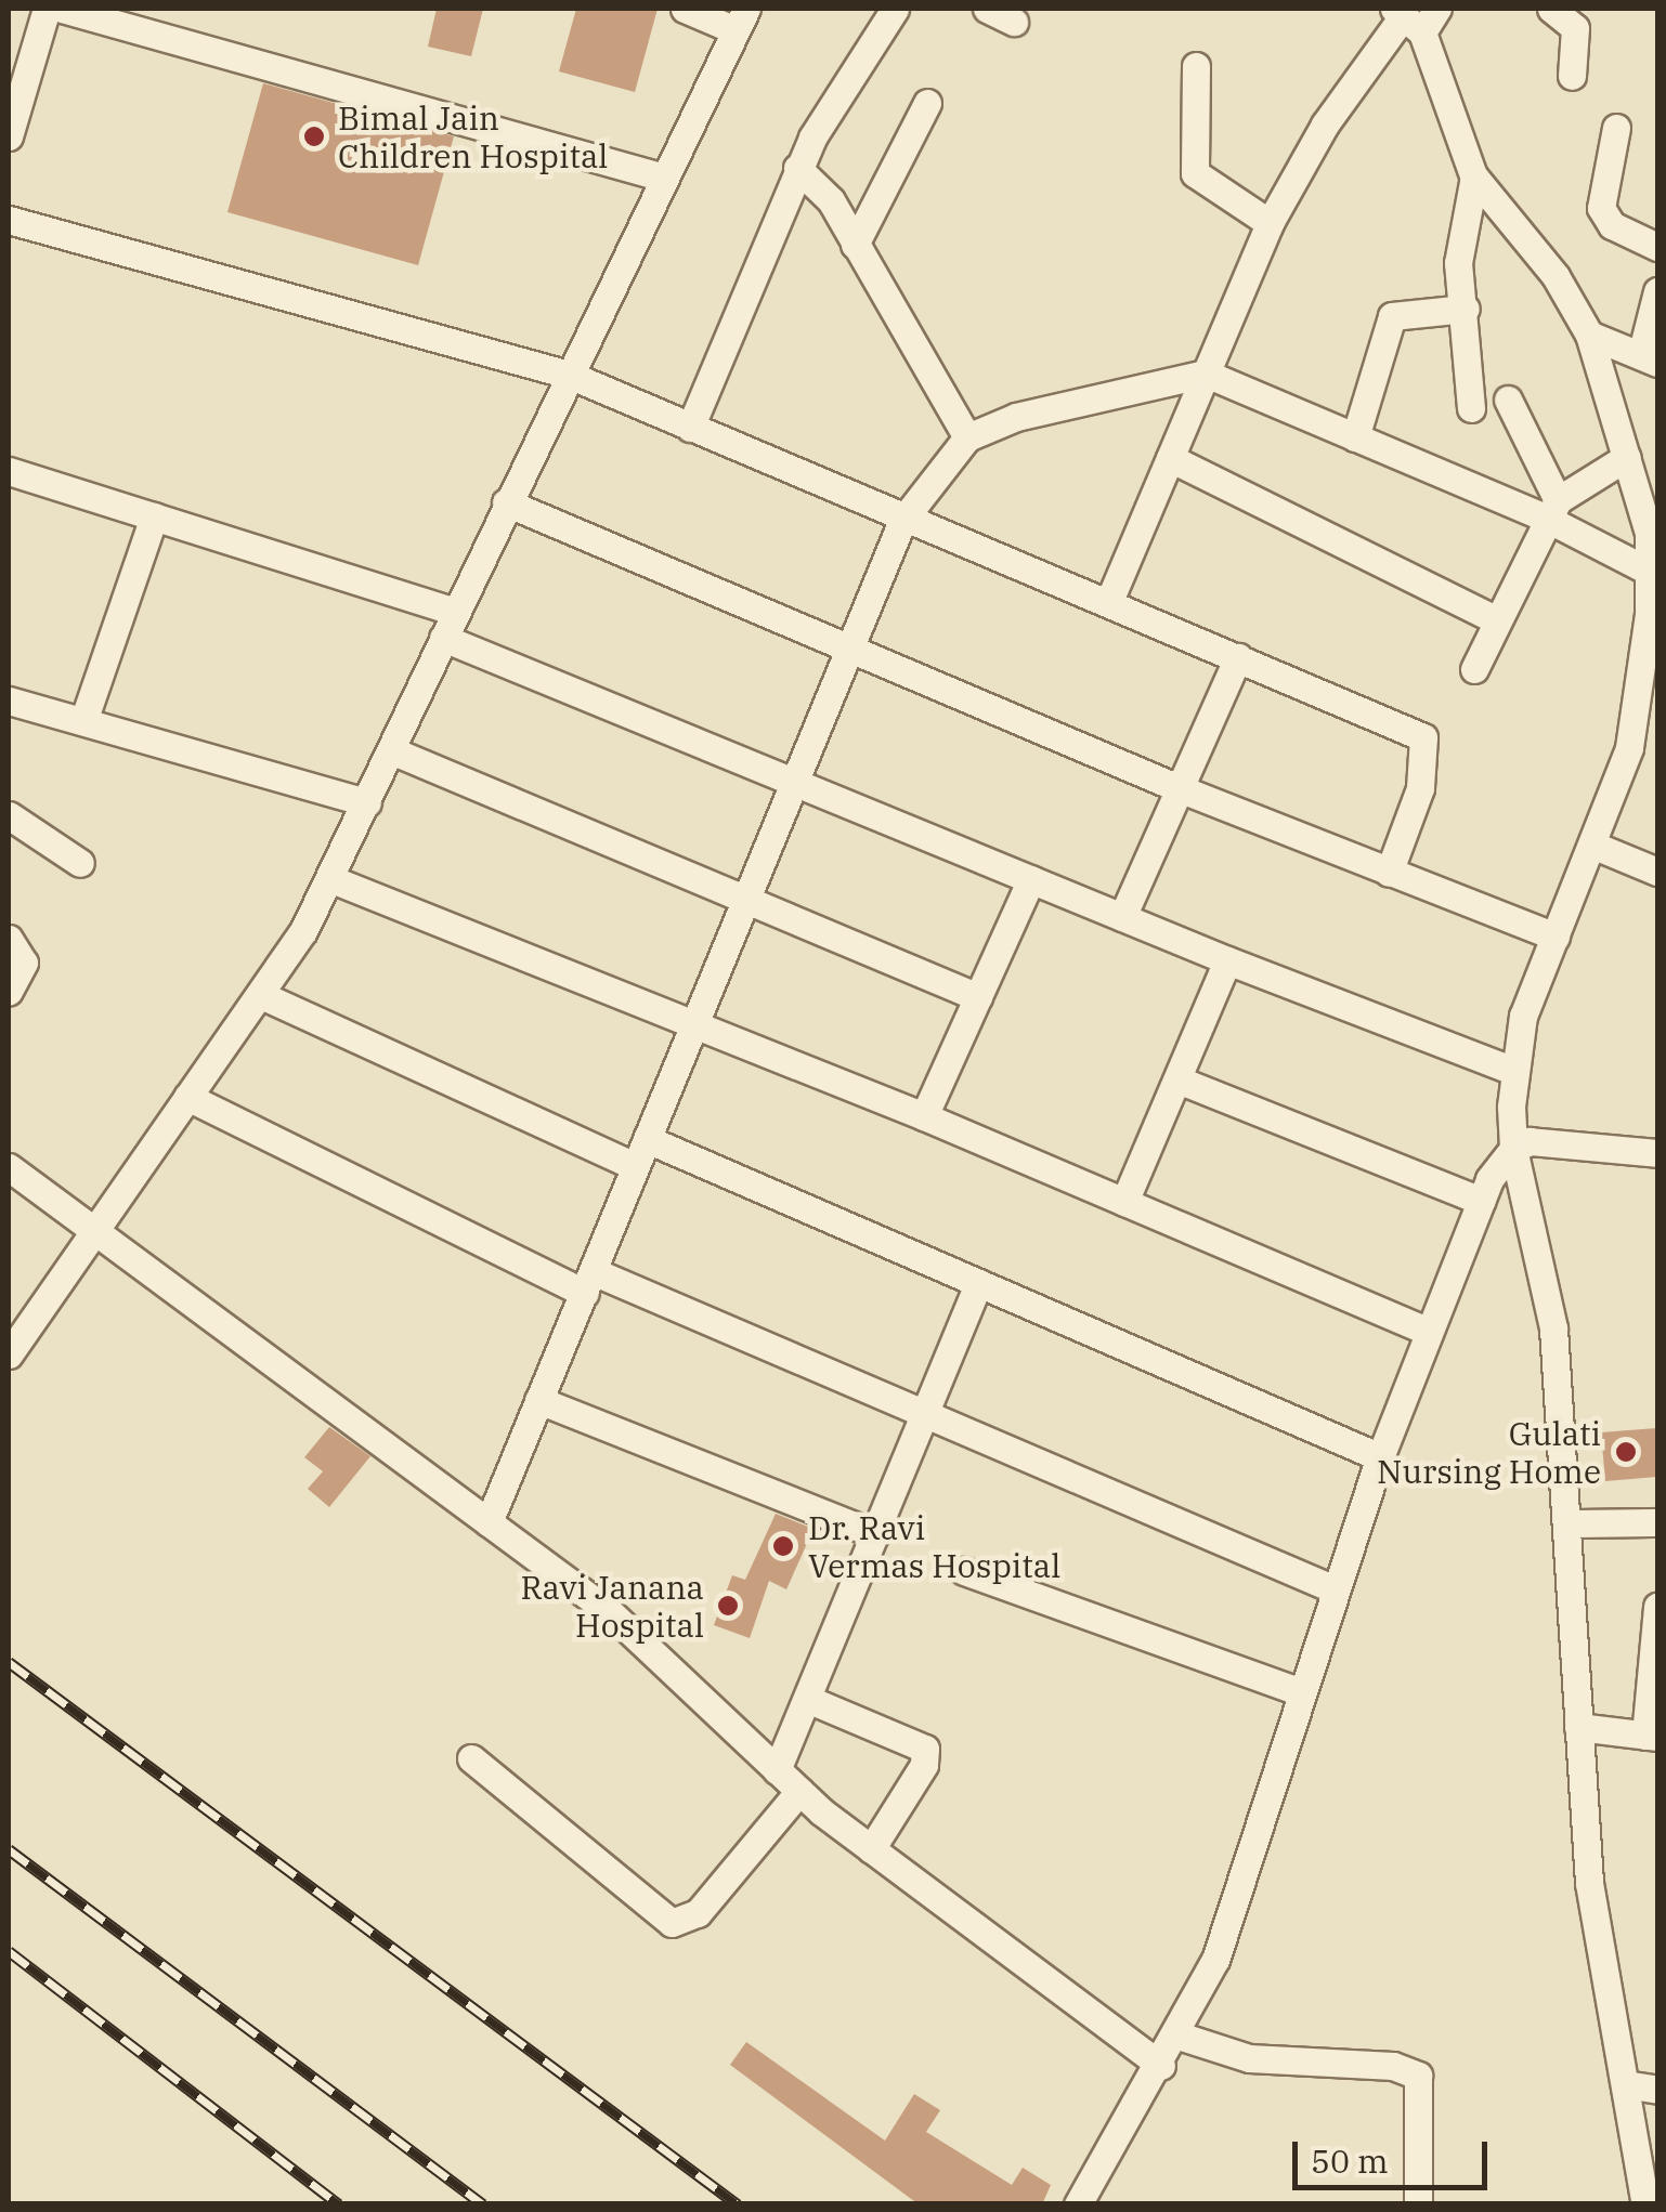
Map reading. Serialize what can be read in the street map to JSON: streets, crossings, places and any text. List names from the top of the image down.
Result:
{
  "places": [
    "Bimal Jain Children Hospital",
    "Gulati Nursing Home",
    "Dr. Ravi Vermas Hospital",
    "Ravi Janana Hospital"
  ],
  "scale_bar": "50 m"
}
